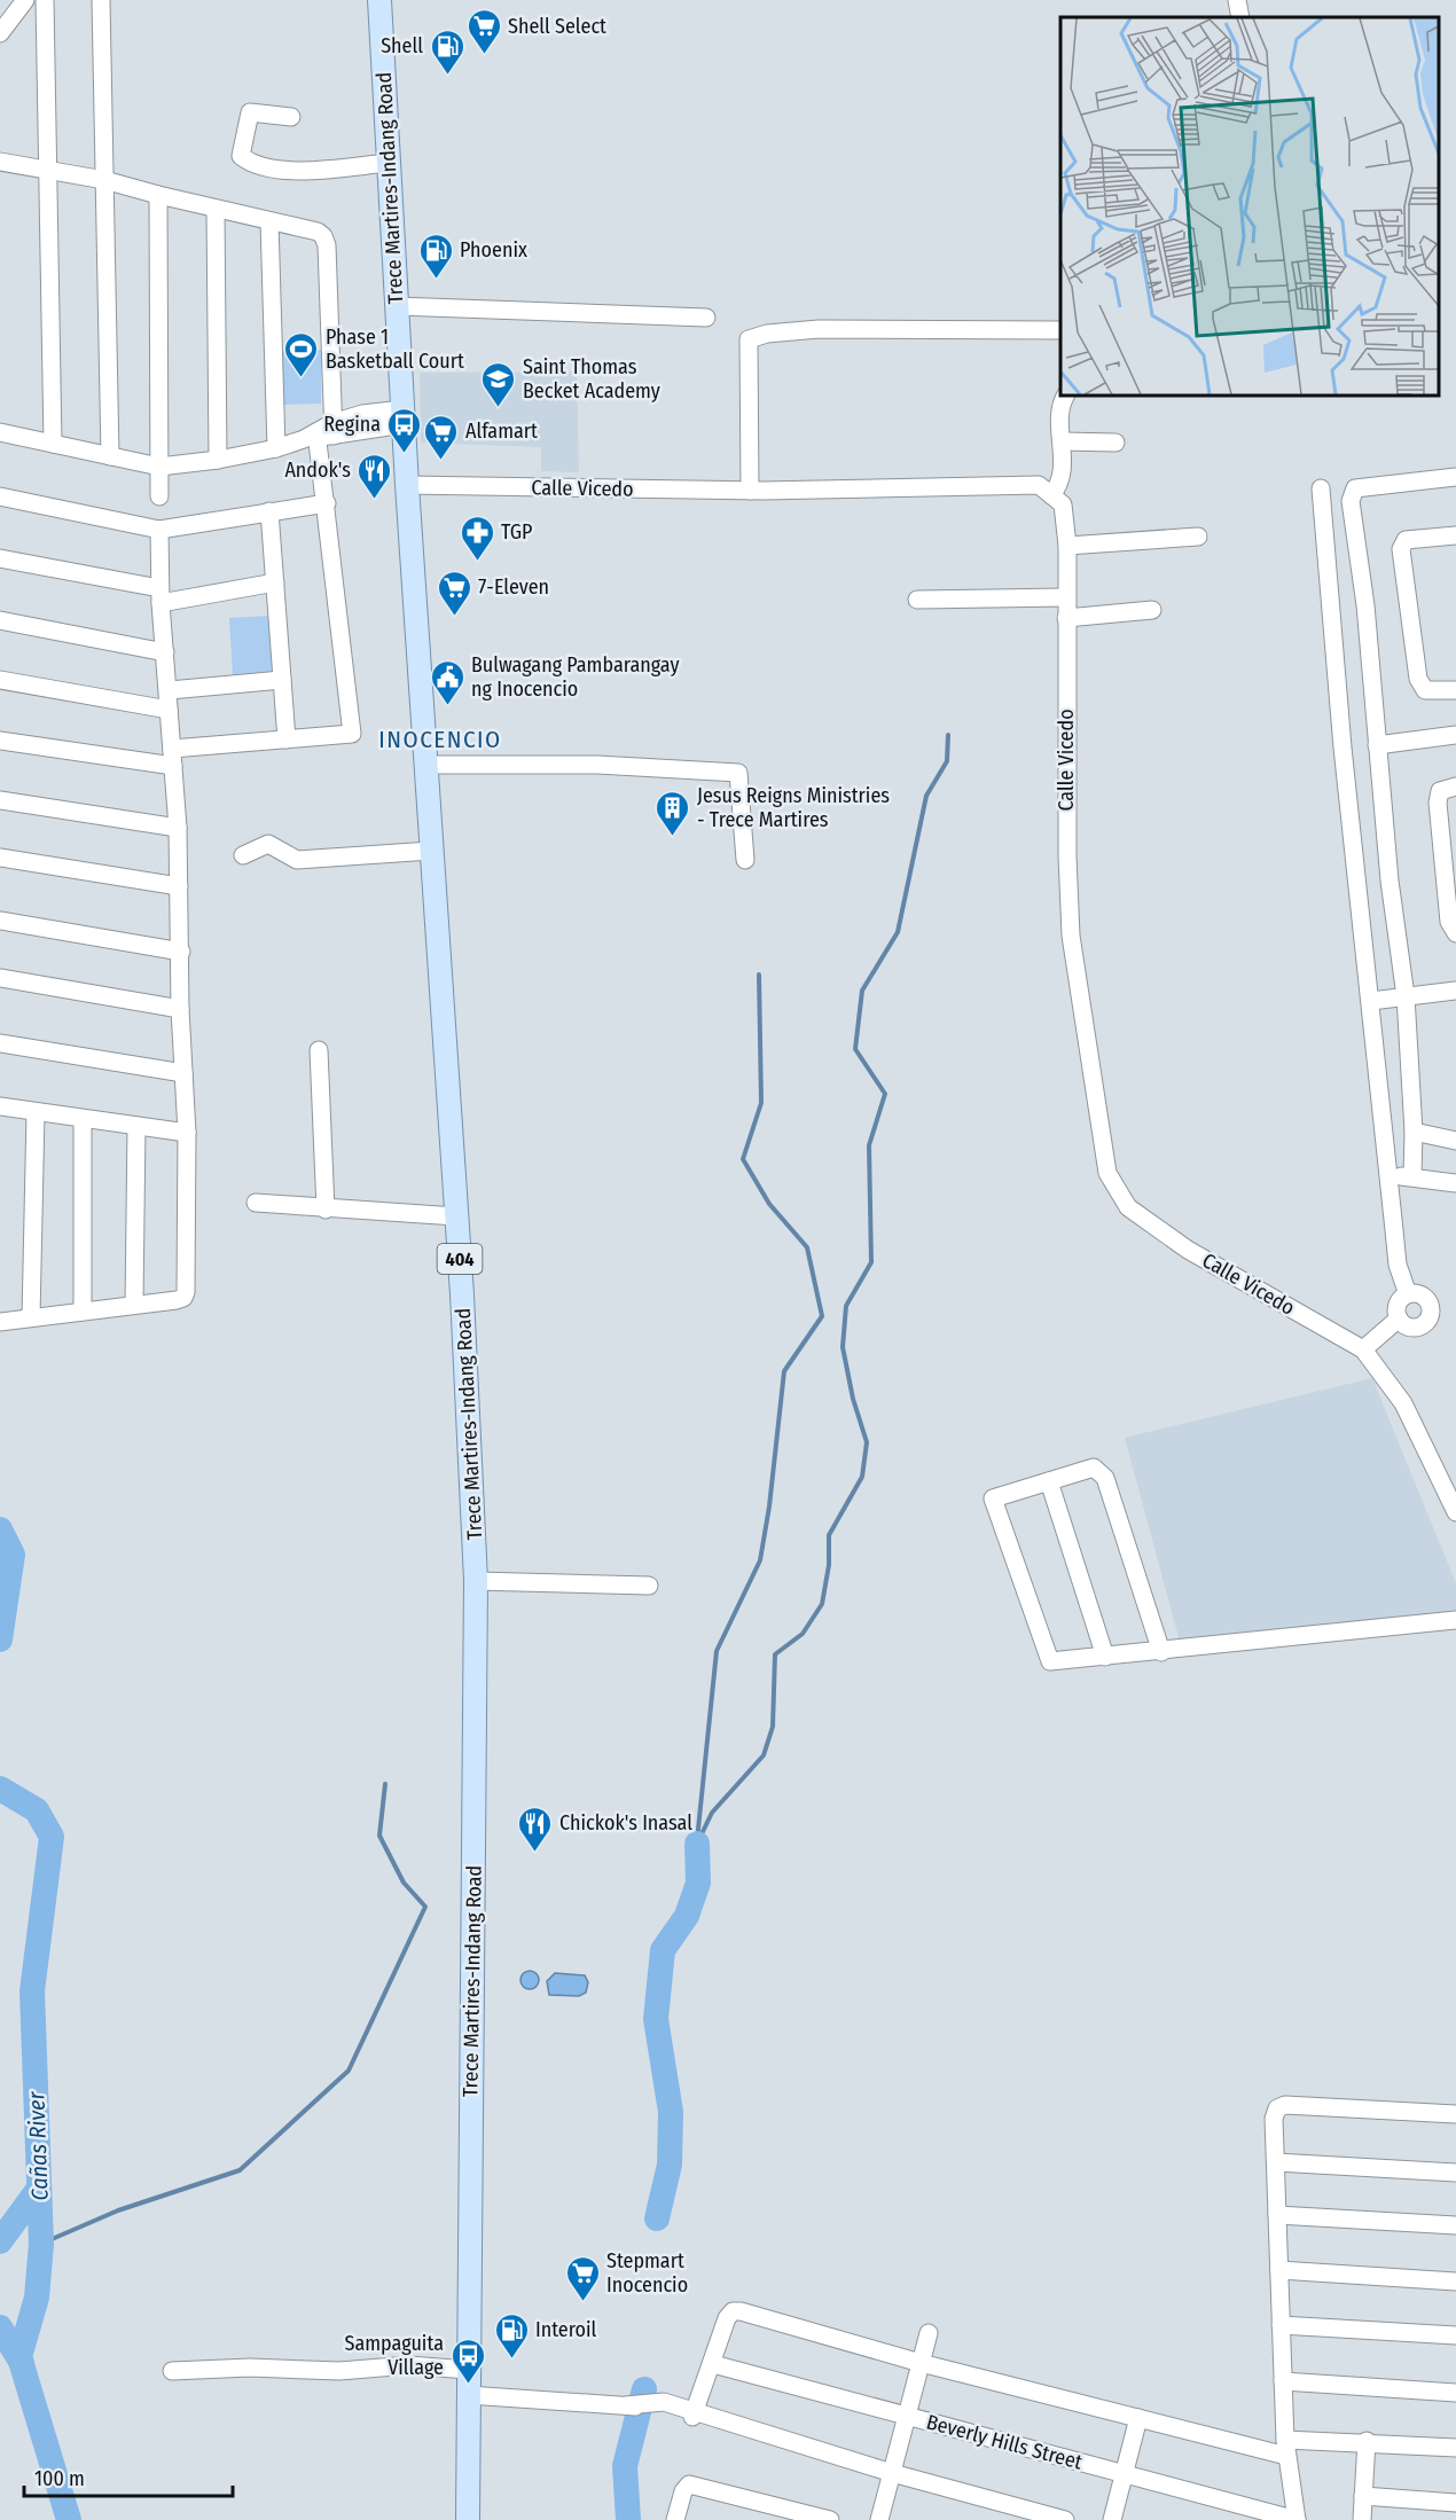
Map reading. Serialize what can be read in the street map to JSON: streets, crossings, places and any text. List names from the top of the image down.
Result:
{
  "streets": {
    "main road": ["Trece Martires-Indang Road", "404"],
    "street": ["Calle Vicedo", "Beverly Hills Street"]
  },
  "crossings": [
    ["Trece Martires-Indang Road", "Calle Vicedo"]
  ],
  "districts": ["INOCENCIO"],
  "water": ["Cañas River"],
  "places": {
    "supermarket": [
      "Shell Select",
      "Alfamart",
      "7-Eleven",
      "Stepmart Inocencio"
    ],
    "fuel station": ["Shell", "Phoenix", "Interoil"],
    "sports": ["Phase 1 Basketball Court"],
    "school or university": ["Saint Thomas Becket Academy"],
    "bus stop": ["Regina", "Sampaguita Village"],
    "restaurant": ["Andok's", "Chickok's Inasal"],
    "pharmacy": ["TGP"],
    "public building": ["Bulwagang Pambarangay ng Inocencio"],
    "building": ["Jesus Reigns Ministries - Trece Martires"]
  },
  "scale_bar": "100 m"
}
